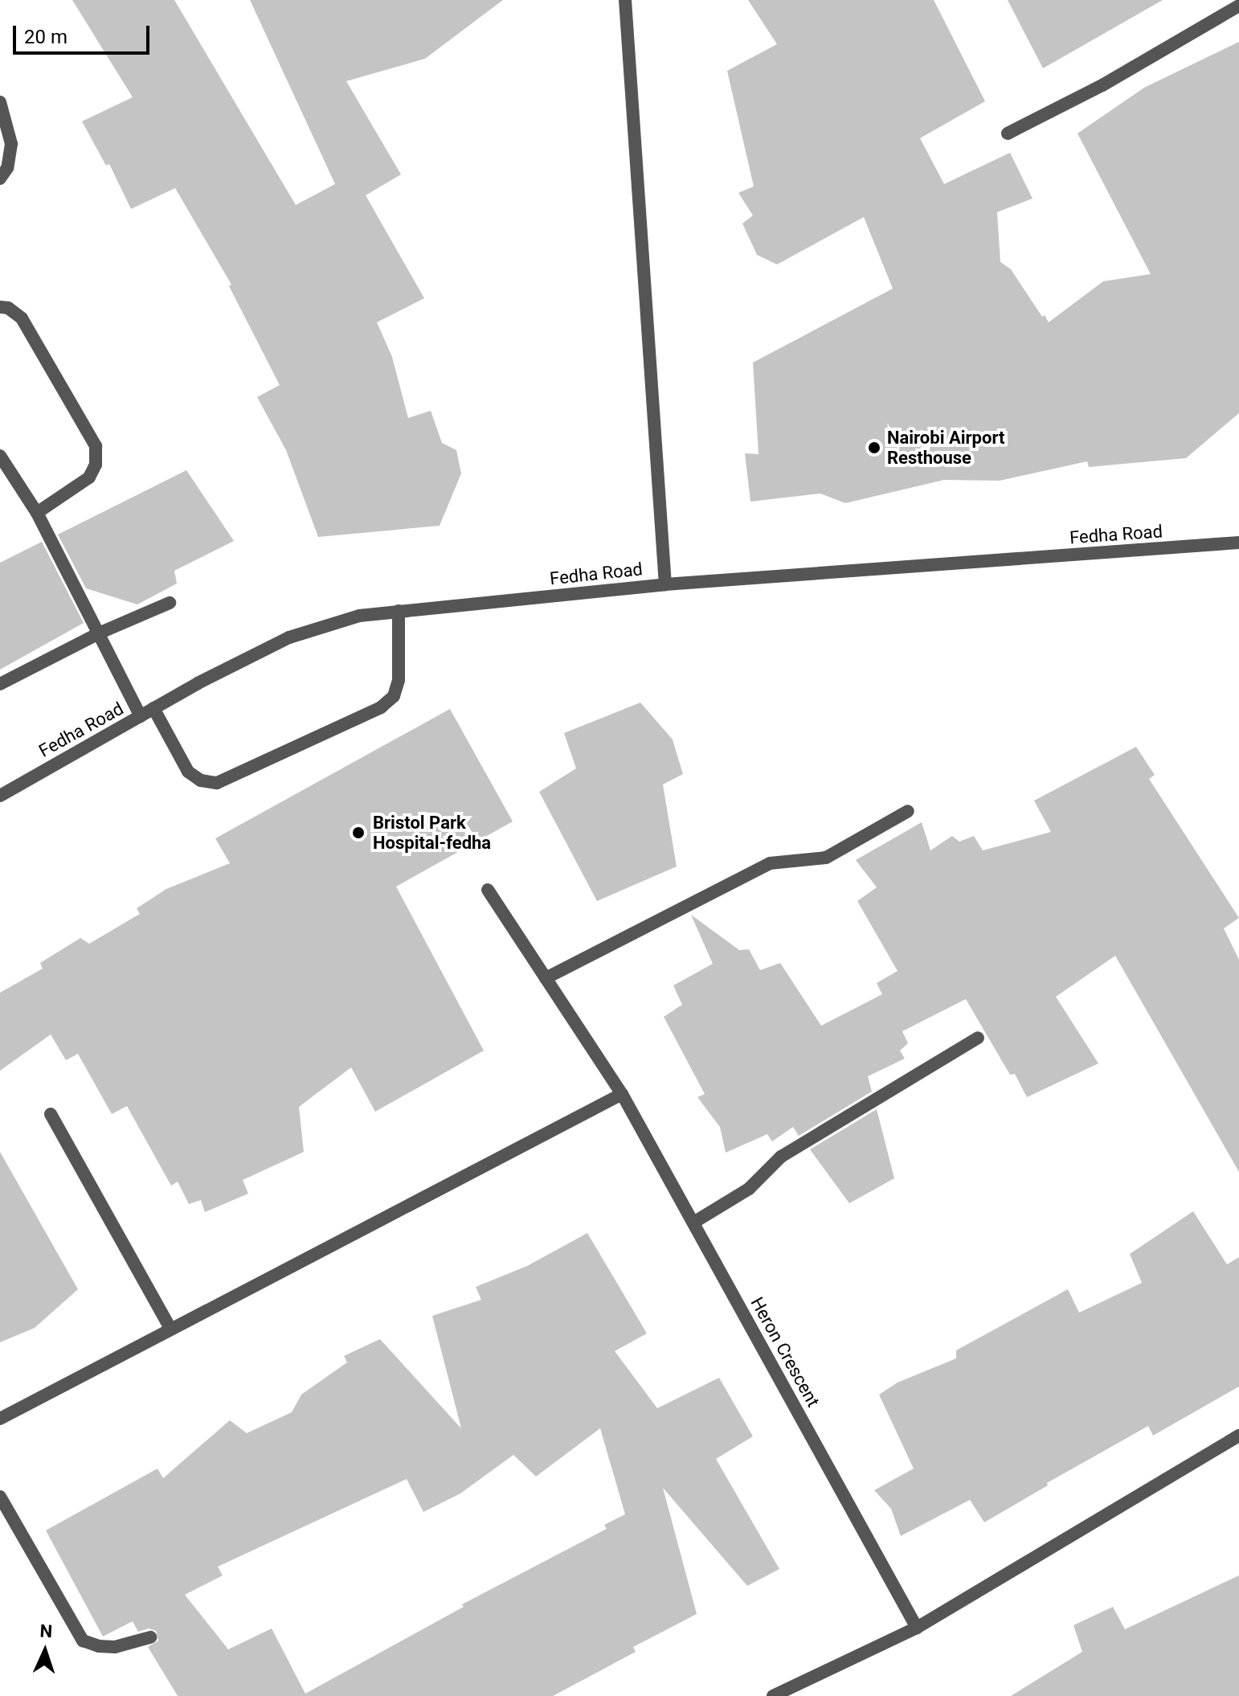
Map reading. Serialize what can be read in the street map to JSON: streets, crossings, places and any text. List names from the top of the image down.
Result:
{
  "streets": {
    "street": ["Fedha Road", "Heron Crescent"]
  },
  "places": ["Nairobi Airport Resthouse", "Bristol Park Hospital-fedha"],
  "scale_bar": "20 m",
  "north": "top"
}
